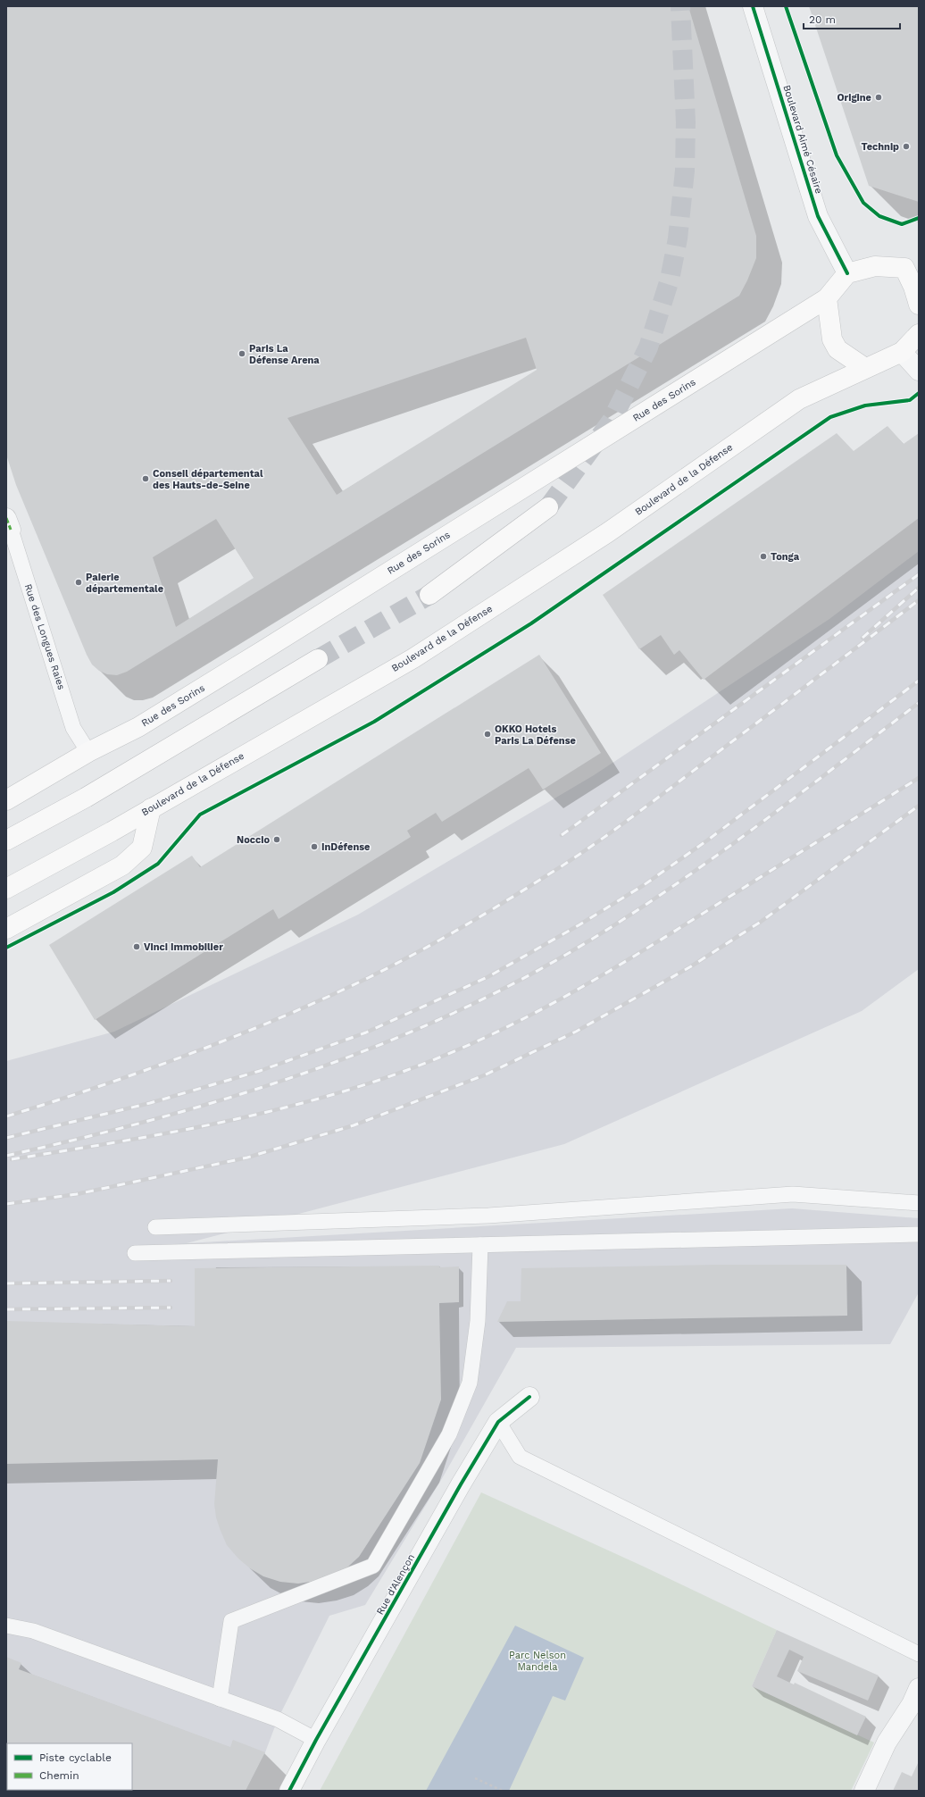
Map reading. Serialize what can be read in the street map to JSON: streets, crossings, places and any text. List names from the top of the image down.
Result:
{
  "streets": {
    "main road": ["Rue des Sorins", "Boulevard de la Défense"],
    "street": ["Boulevard Aimé Césaire", "Rue d'Alençon"],
    "lane": ["Rue des Longues Raies"]
  },
  "crossings": [
    ["Rue des Sorins", "Rue des Longues Raies"]
  ],
  "parks": ["Parc Nelson Mandela"],
  "places": [
    "Origine",
    "Technip",
    "Paris La Défense Arena",
    "Conseil départemental des Hauts-de-Seine",
    "Tonga",
    "Paierie départementale",
    "OKKO Hotels Paris La Défense",
    "Noccio",
    "InDéfense",
    "Vinci Immobilier"
  ],
  "legend": ["Piste cyclable", "Chemin"],
  "scale_bar": "20 m"
}
